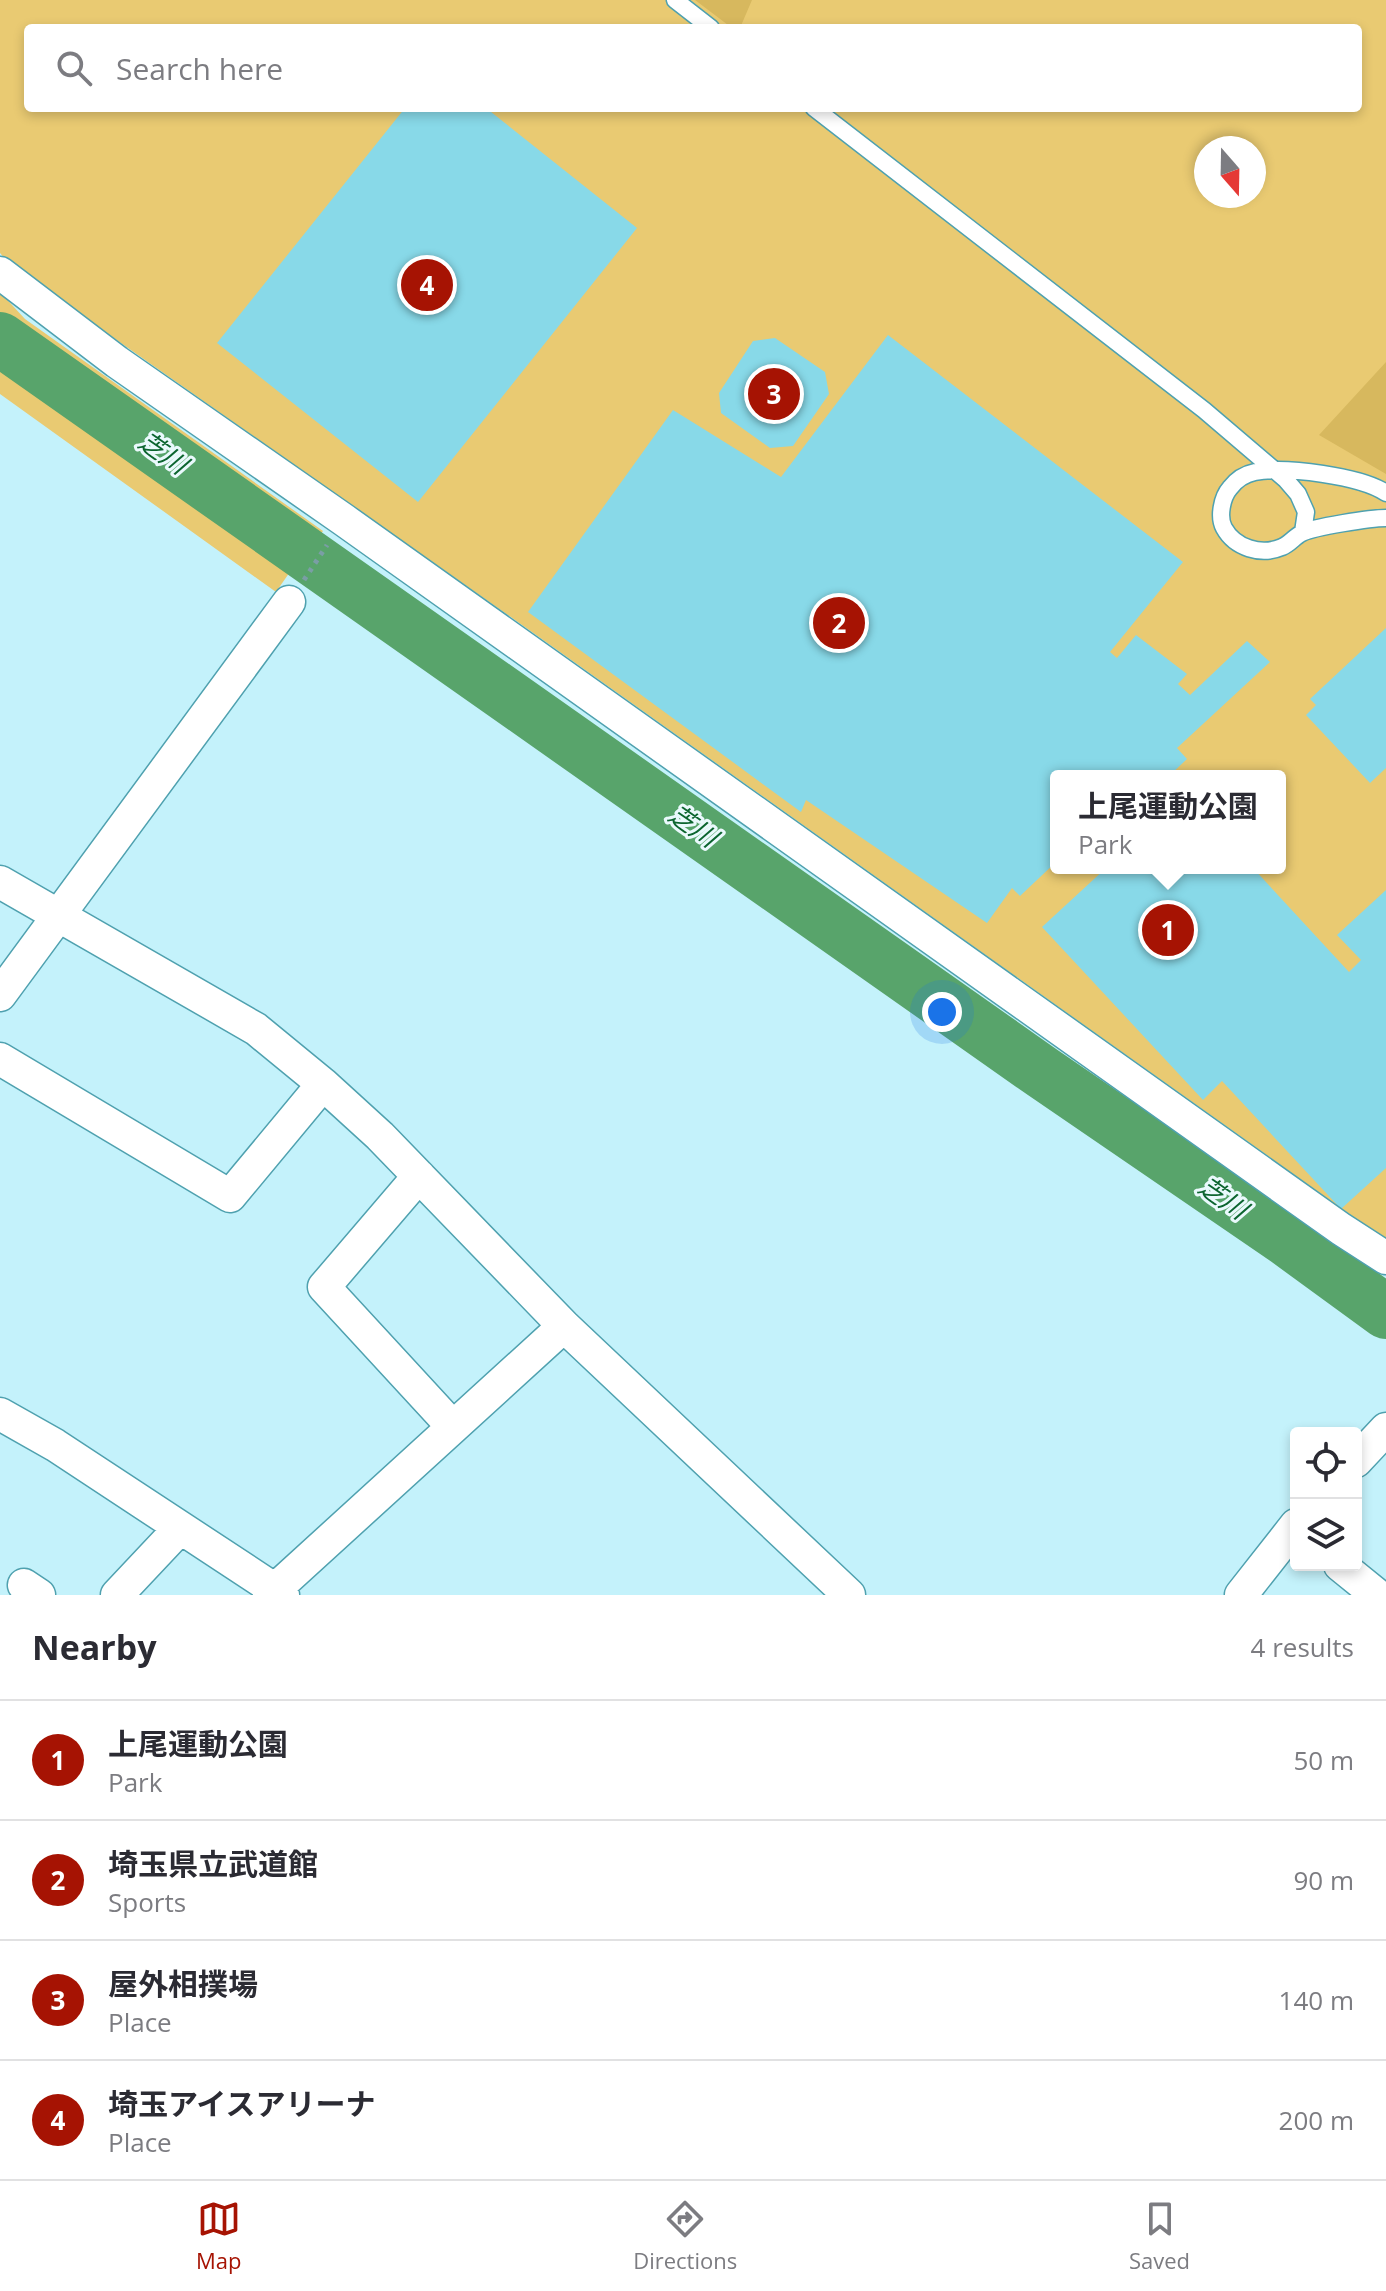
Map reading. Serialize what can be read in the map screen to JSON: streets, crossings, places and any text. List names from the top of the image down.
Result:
{
  "water": ["芝川"],
  "north": "bottom",
  "page": {
    "search": "Search here",
    "pins": [
      "4",
      "3",
      "2",
      "1"
    ],
    "popup": ["上尾運動公園", "Park"],
    "heading": ["Nearby", "4 results"],
    "list": [
      {
        "mark": "1",
        "name": "上尾運動公園",
        "note": "Park",
        "value": "50 m"
      },
      {
        "mark": "2",
        "name": "埼玉県立武道館",
        "note": "Sports",
        "value": "90 m"
      },
      {
        "mark": "3",
        "name": "屋外相撲場",
        "note": "Place",
        "value": "140 m"
      },
      {
        "mark": "4",
        "name": "埼玉アイスアリーナ",
        "note": "Place",
        "value": "200 m"
      }
    ],
    "nav": ["Map", "Directions", "Saved"]
  }
}
